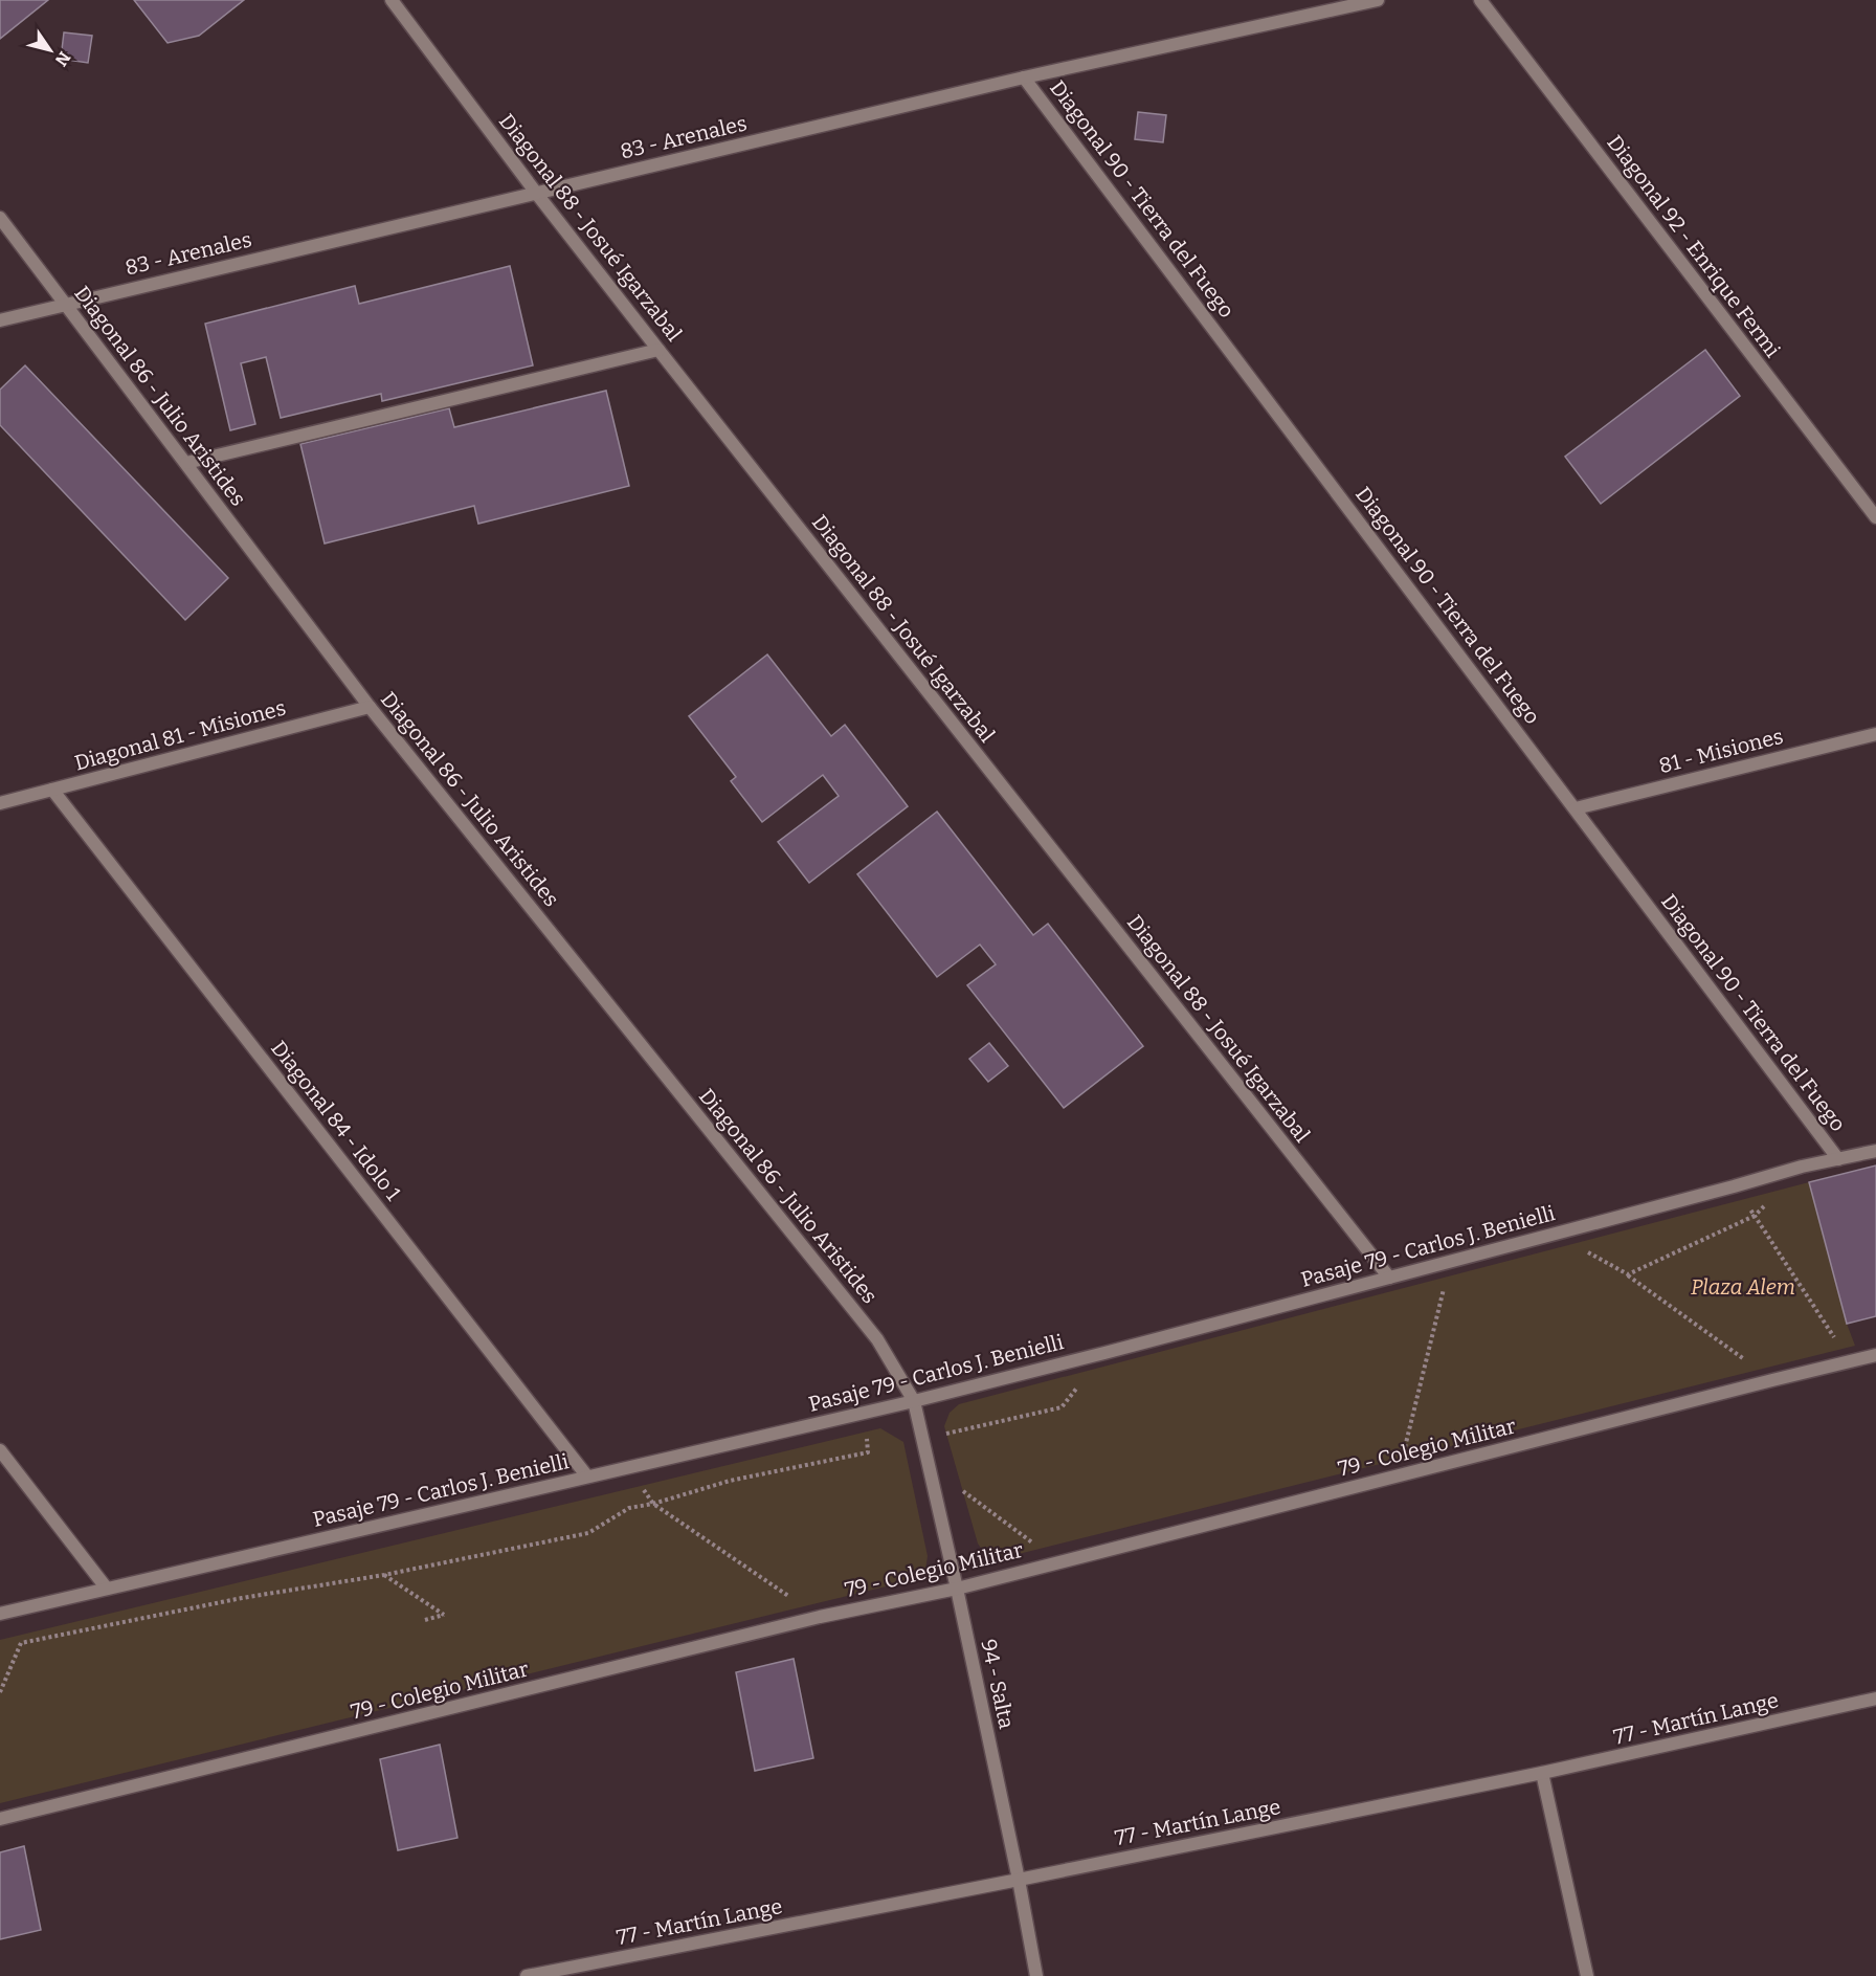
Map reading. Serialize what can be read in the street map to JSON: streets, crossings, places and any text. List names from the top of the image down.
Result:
{
  "streets": {
    "street": [
      "83 - Arenales",
      "Diagonal 90 - Tierra del Fuego",
      "Diagonal 88 - Josué Igarzabal",
      "Diagonal 92 - Enrique Fermi",
      "Diagonal 86 - Julio Aristides",
      "Diagonal 81 - Misiones",
      "81 - Misiones",
      "Diagonal 84 - Idolo 1",
      "Pasaje 79 - Carlos J. Benielli",
      "79 - Colegio Militar",
      "94 - Salta",
      "77 - Martín Lange"
    ]
  },
  "crossings": [
    ["83 - Arenales", "Diagonal 90 - Tierra del Fuego"],
    ["83 - Arenales", "Diagonal 88 - Josué Igarzabal"],
    ["83 - Arenales", "Diagonal 86 - Julio Aristides"],
    ["Diagonal 90 - Tierra del Fuego", "81 - Misiones"],
    ["Diagonal 90 - Tierra del Fuego", "Pasaje 79 - Carlos J. Benielli"],
    ["Diagonal 88 - Josué Igarzabal", "Pasaje 79 - Carlos J. Benielli"],
    ["Diagonal 86 - Julio Aristides", "Diagonal 81 - Misiones"],
    ["Diagonal 86 - Julio Aristides", "Pasaje 79 - Carlos J. Benielli"],
    ["Diagonal 86 - Julio Aristides", "94 - Salta"],
    ["Diagonal 81 - Misiones", "Diagonal 84 - Idolo 1"],
    ["Diagonal 84 - Idolo 1", "Pasaje 79 - Carlos J. Benielli"],
    ["Pasaje 79 - Carlos J. Benielli", "94 - Salta"],
    ["79 - Colegio Militar", "94 - Salta"],
    ["94 - Salta", "77 - Martín Lange"]
  ],
  "parks": ["Plaza Alem"],
  "north": "bottom right"
}
